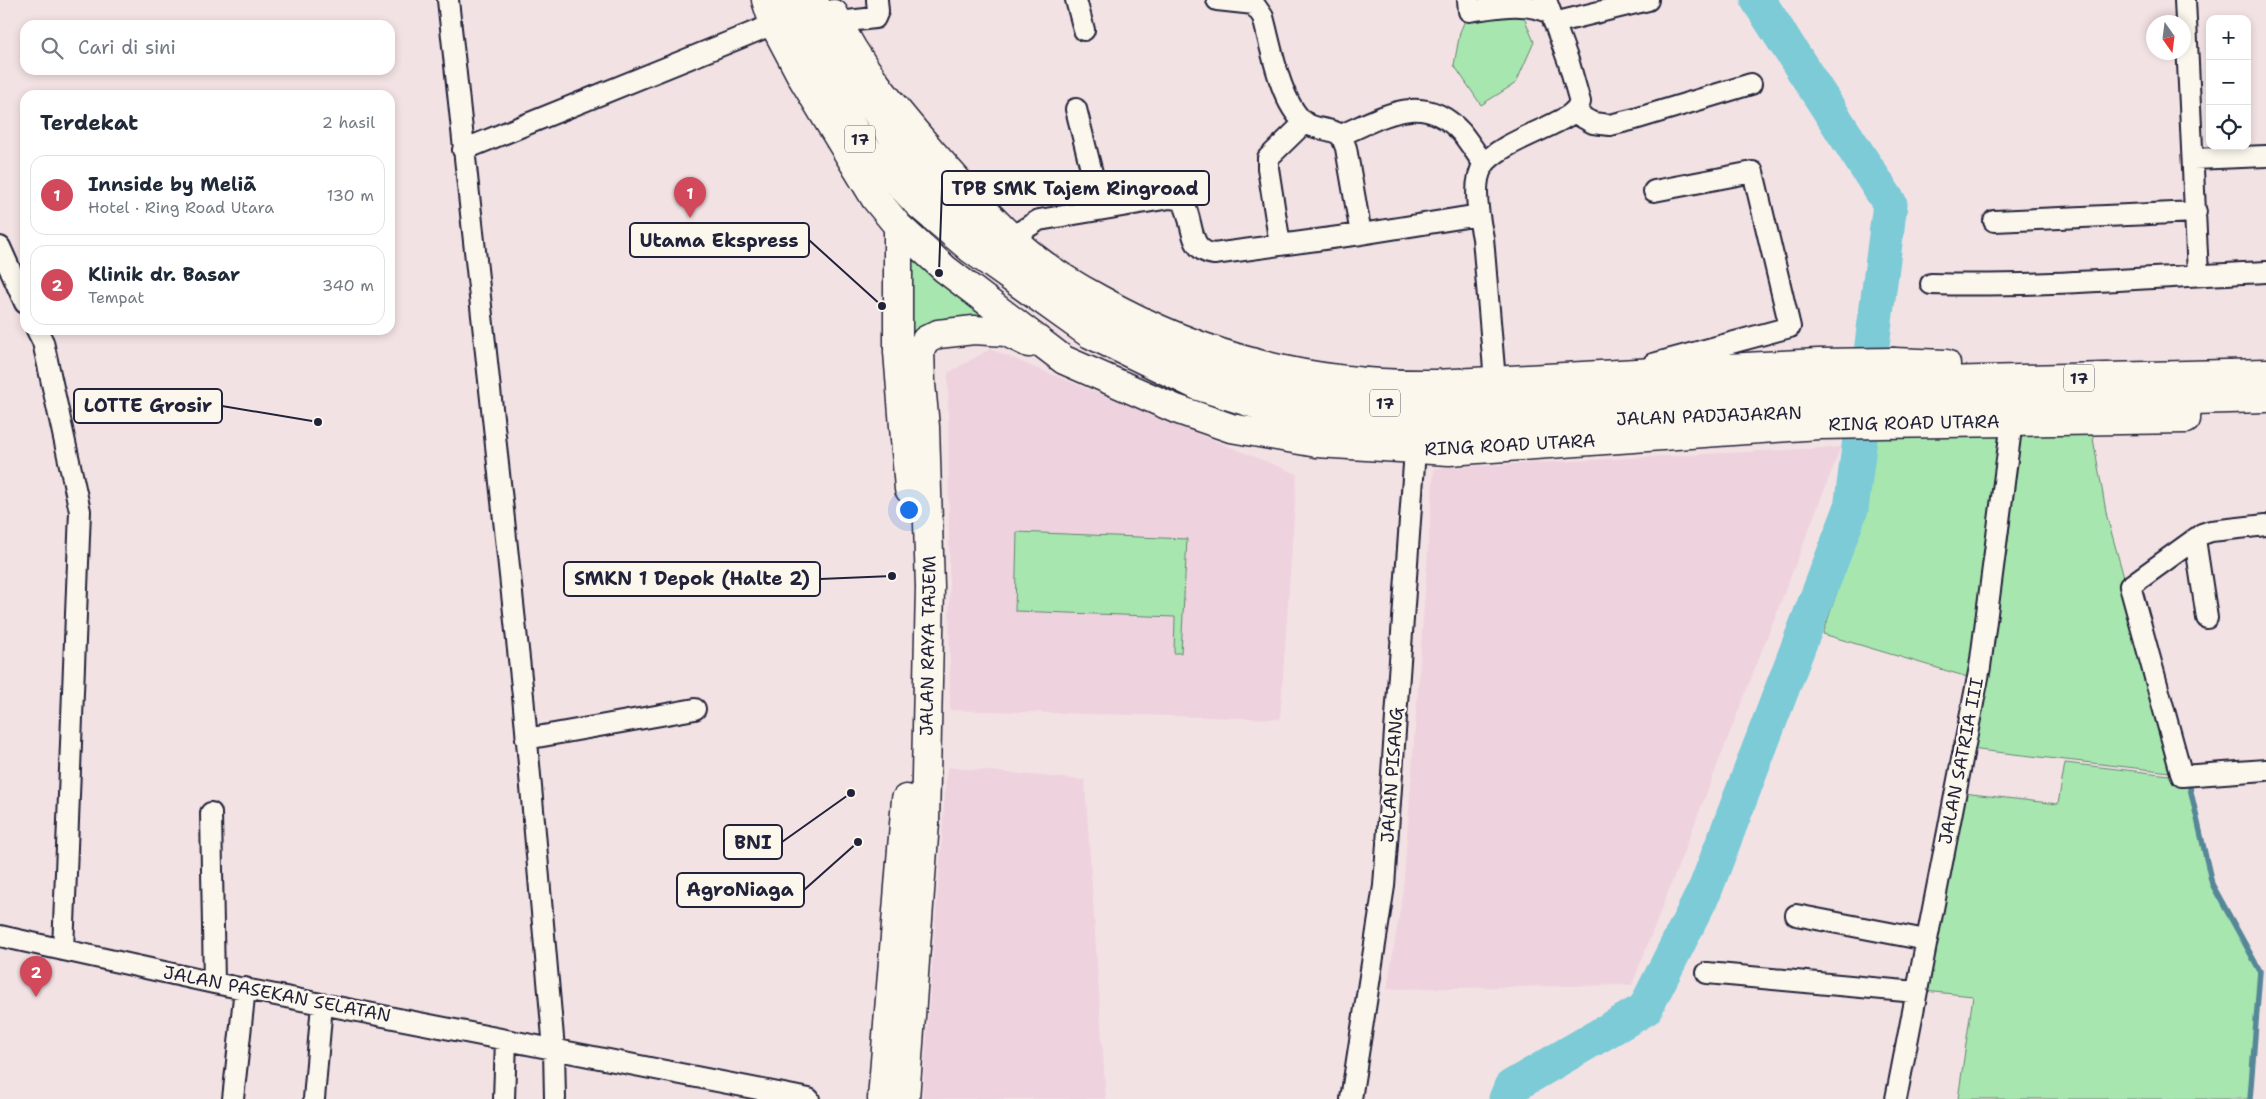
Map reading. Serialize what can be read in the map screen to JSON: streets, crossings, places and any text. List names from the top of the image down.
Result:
{
  "streets": {
    "main road": [
      "17",
      "JALAN PADJAJARAN",
      "RING ROAD UTARA",
      "JALAN RAYA TAJEM"
    ],
    "street": ["JALAN SATRIA III", "JALAN PISANG", "JALAN PASEKAN SELATAN"]
  },
  "crossings": [
    ["JALAN PADJAJARAN", "RING ROAD UTARA"],
    ["RING ROAD UTARA", "JALAN RAYA TAJEM"],
    ["RING ROAD UTARA", "JALAN SATRIA III"],
    ["RING ROAD UTARA", "JALAN PISANG"]
  ],
  "places": [
    "TPB SMK Tajem Ringroad",
    "Utama Ekspress",
    "LOTTE Grosir",
    "SMKN 1 Depok (Halte 2)",
    "BNI",
    "AgroNiaga"
  ],
  "north": "bottom",
  "page": {
    "map_buttons": ["+", "−"],
    "search": "Cari di sini",
    "heading": ["Terdekat", "2 hasil"],
    "list": [
      {
        "mark": "1",
        "name": "Innside by Meliã",
        "note": "Hotel · Ring Road Utara",
        "value": "130 m"
      },
      {
        "mark": "2",
        "name": "Klinik dr. Basar",
        "note": "Tempat",
        "value": "340 m"
      }
    ],
    "pins": ["1", "2"]
  }
}
